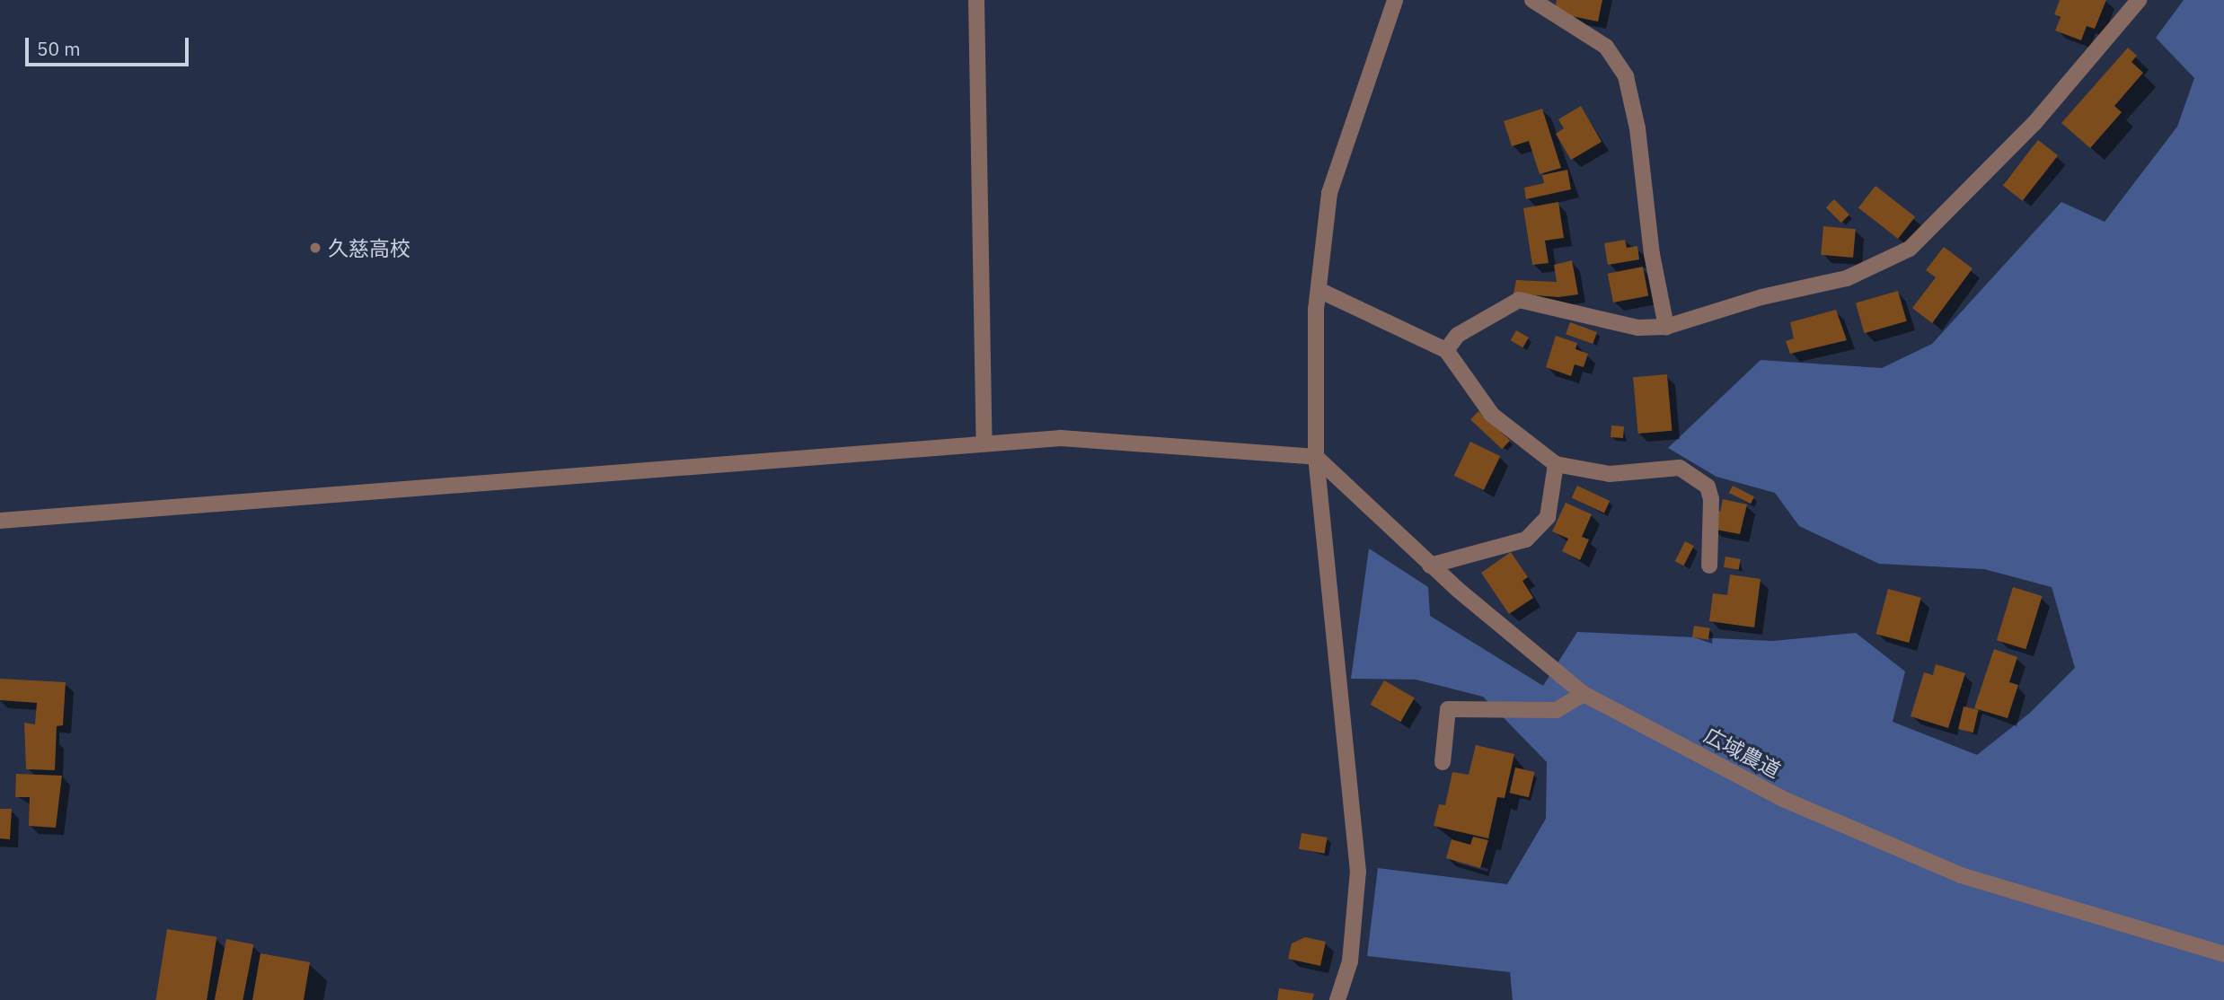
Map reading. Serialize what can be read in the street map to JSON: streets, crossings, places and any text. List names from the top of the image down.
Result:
{
  "streets": {
    "street": ["広域農道"]
  },
  "places": ["久慈高校"],
  "scale_bar": "50 m"
}
